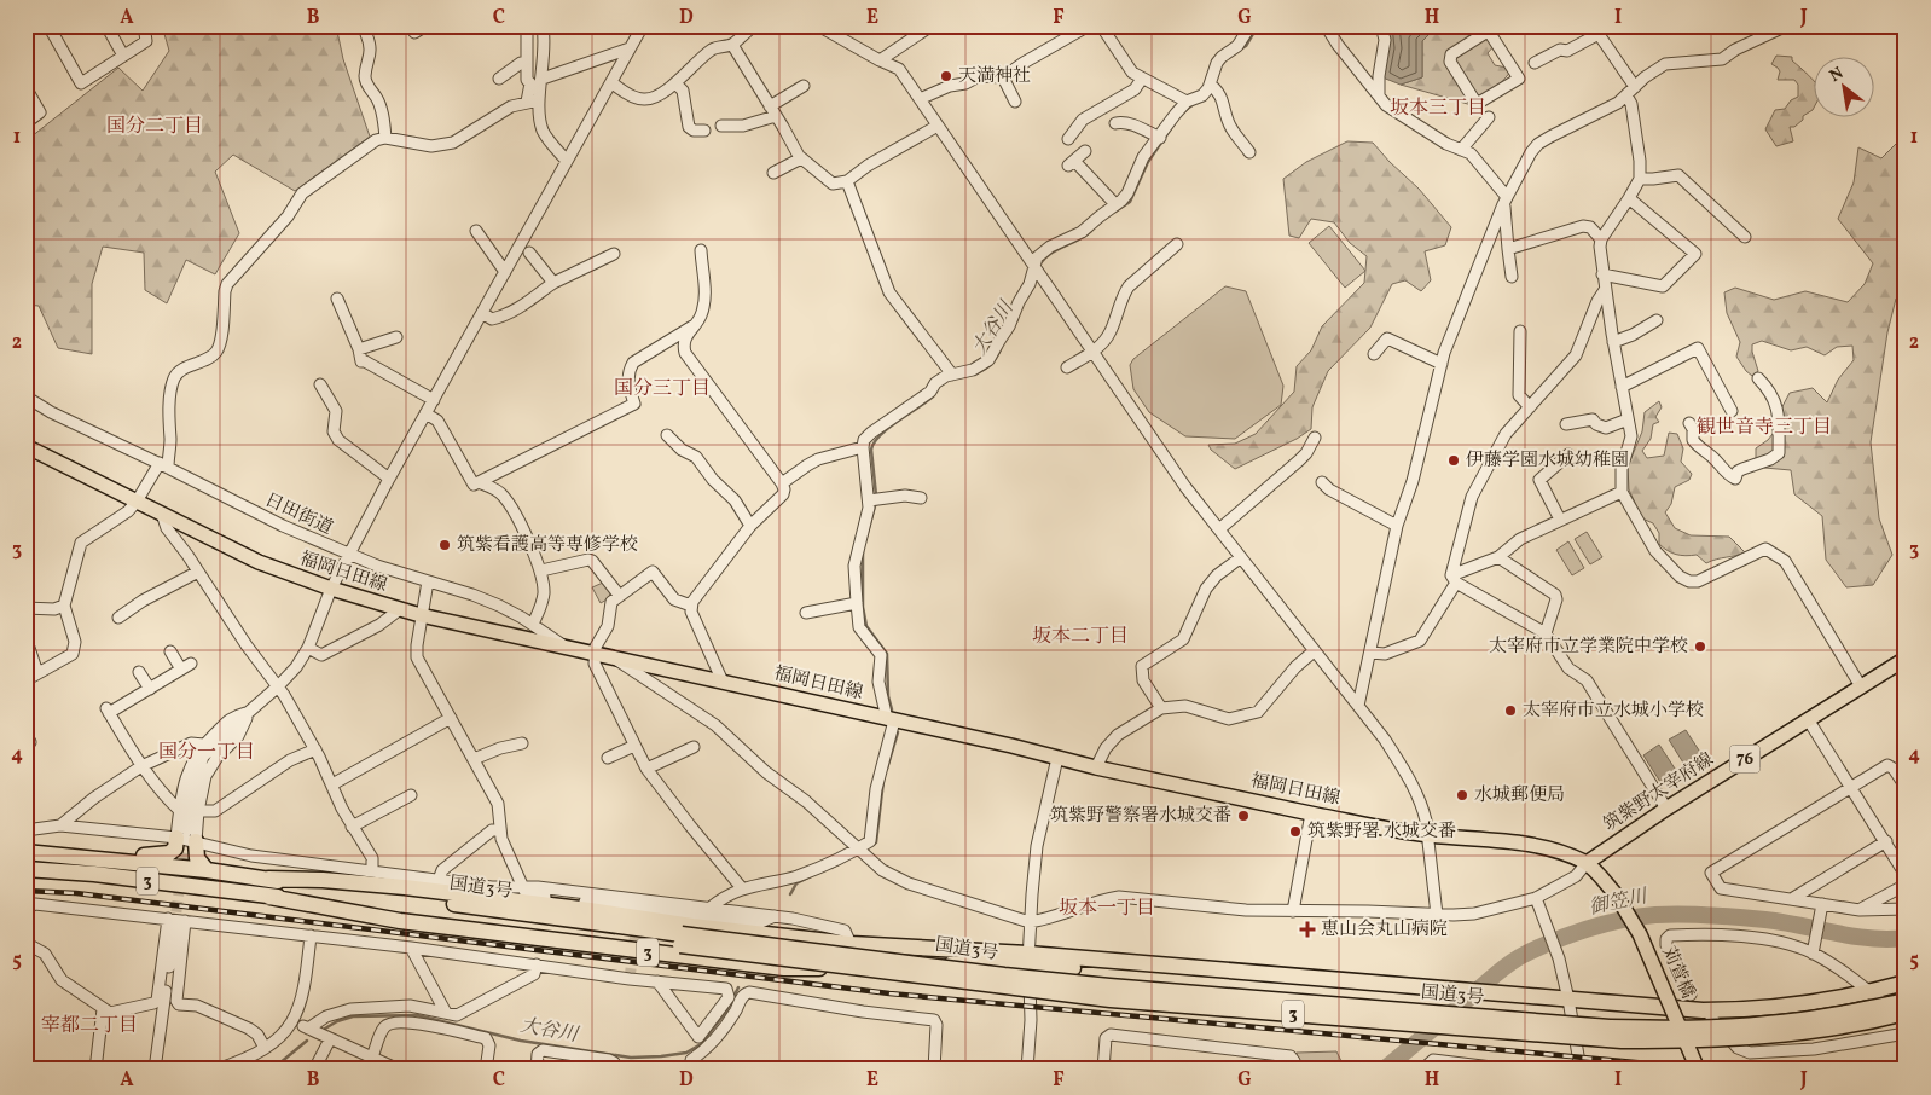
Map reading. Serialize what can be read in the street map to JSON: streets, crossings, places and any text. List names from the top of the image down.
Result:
{
  "streets": {
    "highway": ["3", "国道3号"],
    "main road": [
      "福岡日田線",
      "76",
      "筑紫野太宰府線",
      "苅萱橋"
    ],
    "street": ["日田街道"]
  },
  "crossings": [
    ["日田街道", "福岡日田線"],
    ["福岡日田線", "筑紫野太宰府線"],
    ["福岡日田線", "苅萱橋"],
    ["3", "国道3号"]
  ],
  "districts": [
    "坂本三丁目",
    "国分二丁目",
    "国分三丁目",
    "観世音寺三丁目",
    "坂本二丁目",
    "国分一丁目",
    "坂本一丁目",
    "宰都二丁目"
  ],
  "water": ["大谷川", "御笠川"],
  "places": {
    "other": [
      "天満神社",
      "伊藤学園水城幼稚園",
      "筑紫看護高等専修学校",
      "太宰府市立学業院中学校",
      "太宰府市立水城小学校",
      "水城郵便局",
      "筑紫野警察署水城交番",
      "筑紫野署 水城交番"
    ],
    "health": ["恵山会丸山病院"]
  },
  "north": "top left",
  "grid": {
    "columns": [
      "A",
      "B",
      "C",
      "D",
      "E",
      "F",
      "G",
      "H",
      "I",
      "J"
    ],
    "rows": [
      "1",
      "2",
      "3",
      "4",
      "5"
    ]
  }
}
